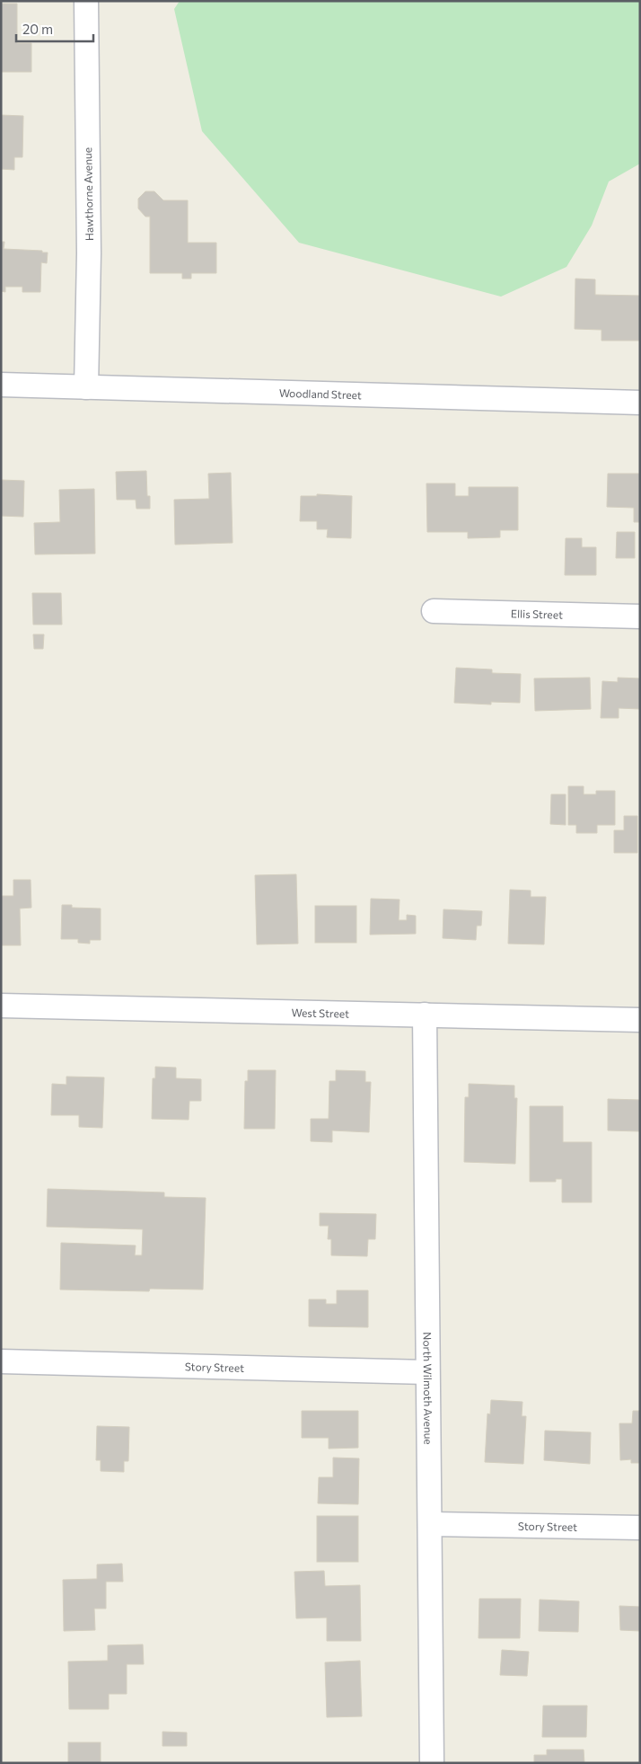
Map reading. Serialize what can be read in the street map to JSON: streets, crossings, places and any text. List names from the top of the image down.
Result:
{
  "streets": {
    "street": [
      "Hawthorne Avenue",
      "Woodland Street",
      "Ellis Street",
      "West Street",
      "Story Street",
      "North Wilmoth Avenue"
    ]
  },
  "crossings": [
    ["Hawthorne Avenue", "Woodland Street"],
    ["West Street", "North Wilmoth Avenue"],
    ["Story Street", "North Wilmoth Avenue"]
  ],
  "scale_bar": "20 m"
}
